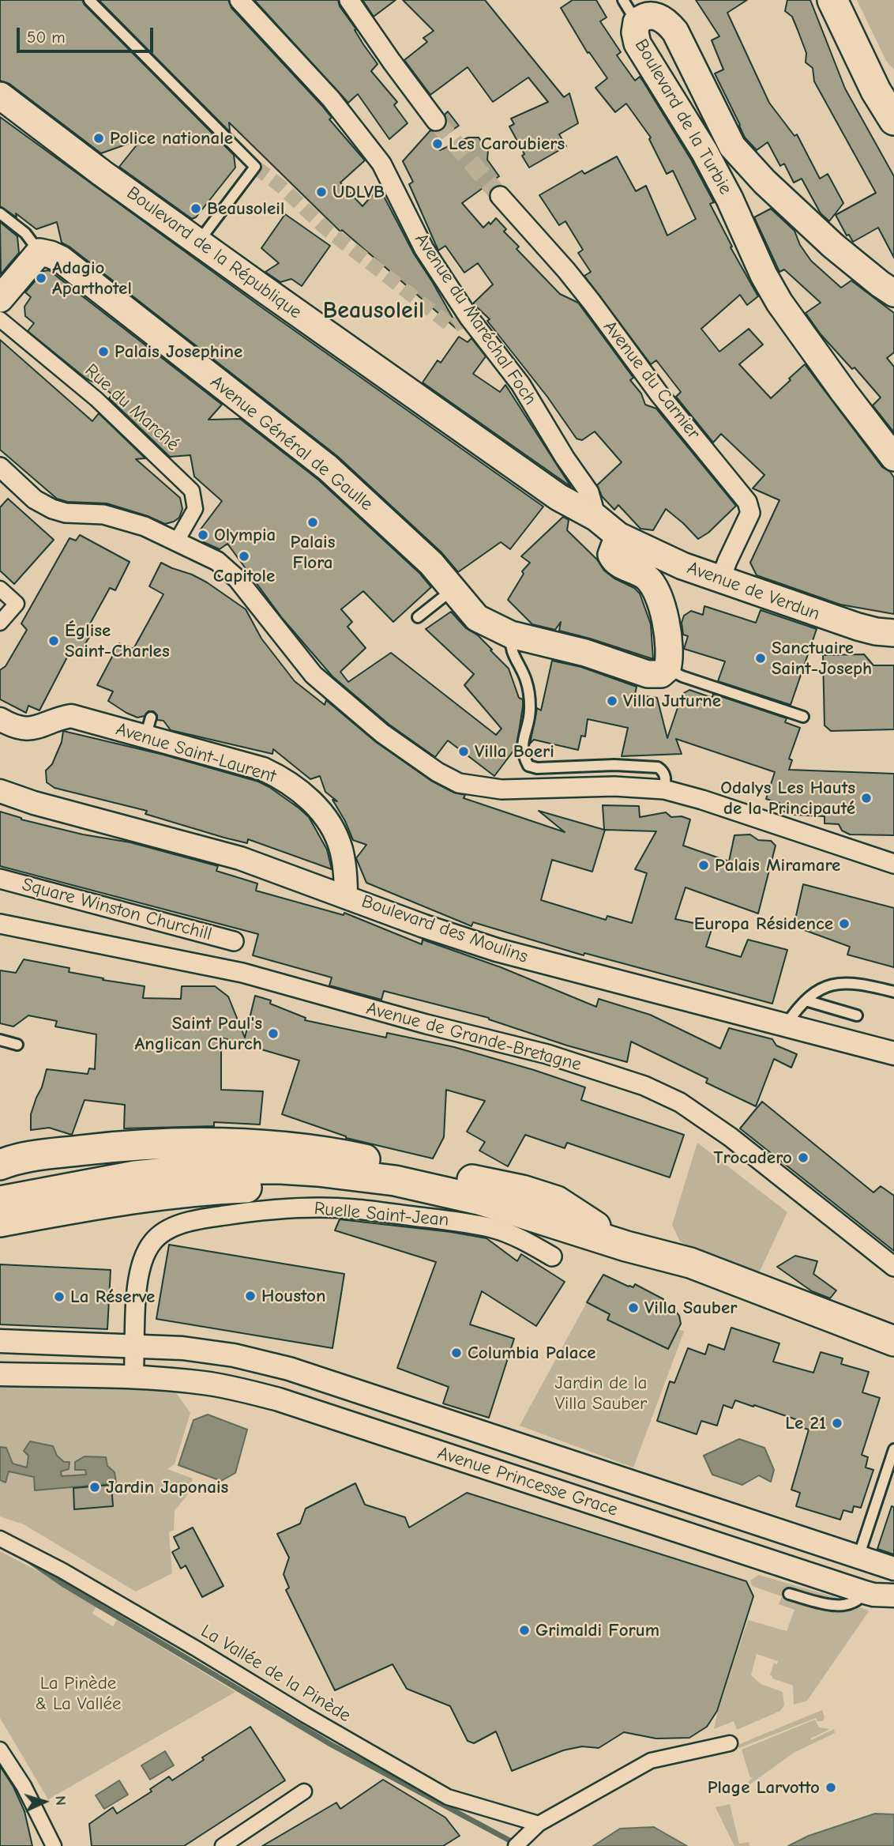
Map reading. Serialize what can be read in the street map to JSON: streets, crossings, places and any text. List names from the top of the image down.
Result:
{
  "streets": {
    "main road": [
      "Boulevard de la Turbie",
      "Boulevard de la République",
      "Avenue Général de Gaulle",
      "Avenue de Verdun"
    ],
    "street": [
      "Avenue du Maréchal Foch",
      "Avenue du Carnier",
      "Rue du Marché",
      "Avenue Saint-Laurent",
      "Square Winston Churchill",
      "Boulevard des Moulins",
      "Avenue de Grande-Bretagne",
      "Ruelle Saint-Jean",
      "Avenue Princesse Grace",
      "La Vallée de la Pinède"
    ]
  },
  "crossings": [
    ["Boulevard de la République", "Avenue du Maréchal Foch"],
    ["Boulevard de la République", "Avenue de Verdun"],
    ["Avenue du Carnier", "Avenue de Verdun"],
    ["Avenue Saint-Laurent", "Boulevard des Moulins"],
    ["Ruelle Saint-Jean", "Avenue Princesse Grace"]
  ],
  "districts": ["Beausoleil"],
  "parks": ["Jardin de la Villa Sauber", "La Pinède & La Vallée"],
  "places": [
    "Police nationale",
    "Les Caroubiers",
    "UDLVB",
    "Beausoleil",
    "Adagio Aparthotel",
    "Palais Josephine",
    "Palais Flora",
    "Olympia",
    "Capitole",
    "Église Saint-Charles",
    "Sanctuaire Saint-Joseph",
    "Villa Juturne",
    "Villa Boeri",
    "Odalys Les Hauts de la Principauté",
    "Palais Miramare",
    "Europa Résidence",
    "Saint Paul's Anglican Church",
    "Trocadero",
    "Houston",
    "La Réserve",
    "Villa Sauber",
    "Columbia Palace",
    "Le 21",
    "Jardin Japonais",
    "Grimaldi Forum",
    "Plage Larvotto"
  ],
  "scale_bar": "50 m",
  "north": "right"
}
